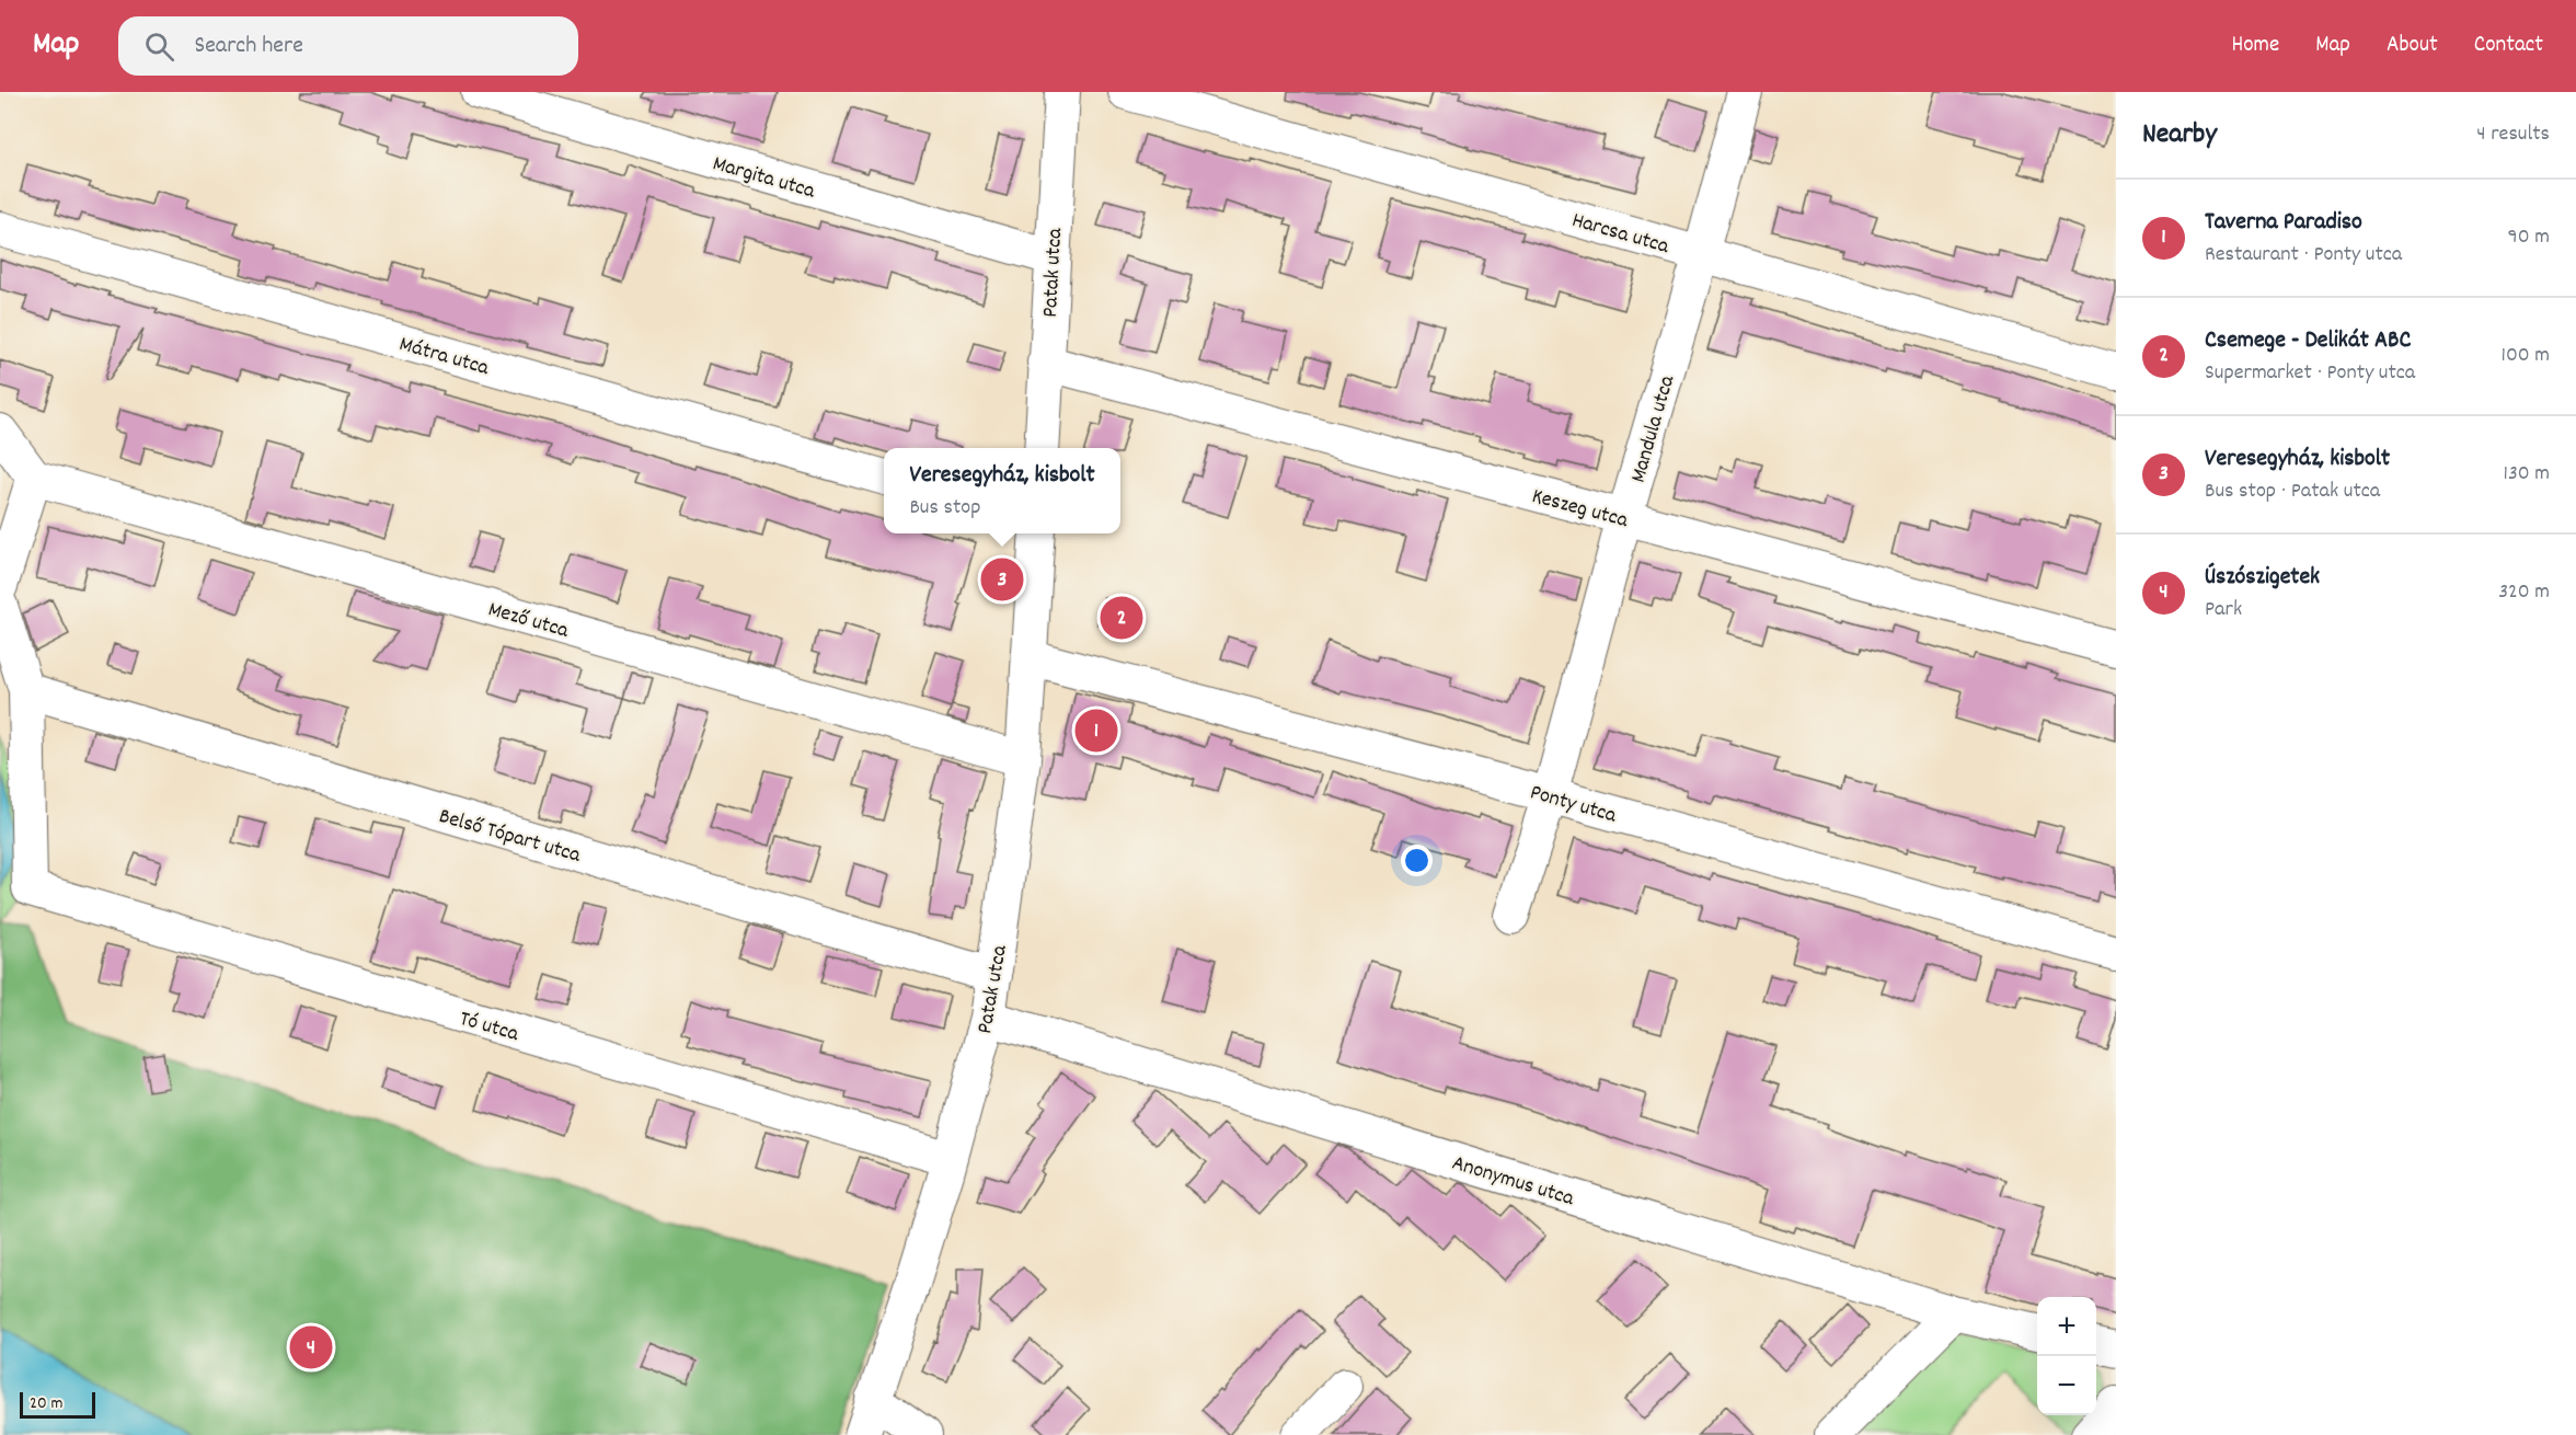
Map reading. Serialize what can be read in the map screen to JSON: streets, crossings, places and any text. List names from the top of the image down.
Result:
{
  "streets": {
    "street": [
      "Margita utca",
      "Harcsa utca",
      "Patak utca",
      "Mátra utca",
      "Mandula utca",
      "Keszeg utca",
      "Mező utca",
      "Ponty utca",
      "Belső Tópart utca",
      "Tó utca",
      "Anonymus utca"
    ]
  },
  "crossings": [
    ["Margita utca", "Patak utca"],
    ["Harcsa utca", "Mandula utca"],
    ["Patak utca", "Keszeg utca"],
    ["Patak utca", "Mező utca"],
    ["Patak utca", "Ponty utca"],
    ["Patak utca", "Belső Tópart utca"],
    ["Patak utca", "Tó utca"],
    ["Patak utca", "Anonymus utca"],
    ["Mandula utca", "Keszeg utca"],
    ["Mandula utca", "Ponty utca"],
    ["Belső Tópart utca", "Tó utca"]
  ],
  "scale_bar": "20 m",
  "page": {
    "header": "Map",
    "search": "Search here",
    "nav": [
      "Home",
      "Map",
      "About",
      "Contact"
    ],
    "heading": ["Nearby", "4 results"],
    "list": [
      {
        "mark": "1",
        "name": "Taverna Paradiso",
        "note": "Restaurant · Ponty utca",
        "value": "90 m"
      },
      {
        "mark": "2",
        "name": "Csemege - Delikát ABC",
        "note": "Supermarket · Ponty utca",
        "value": "100 m"
      },
      {
        "mark": "3",
        "name": "Veresegyház, kisbolt",
        "note": "Bus stop · Patak utca",
        "value": "130 m"
      },
      {
        "mark": "4",
        "name": "Úszószigetek",
        "note": "Park",
        "value": "320 m"
      }
    ],
    "popup": ["Veresegyház, kisbolt", "Bus stop"],
    "pins": [
      "3",
      "2",
      "1",
      "4"
    ],
    "map_buttons": ["+", "−"],
    "scale": "20 m"
  }
}
